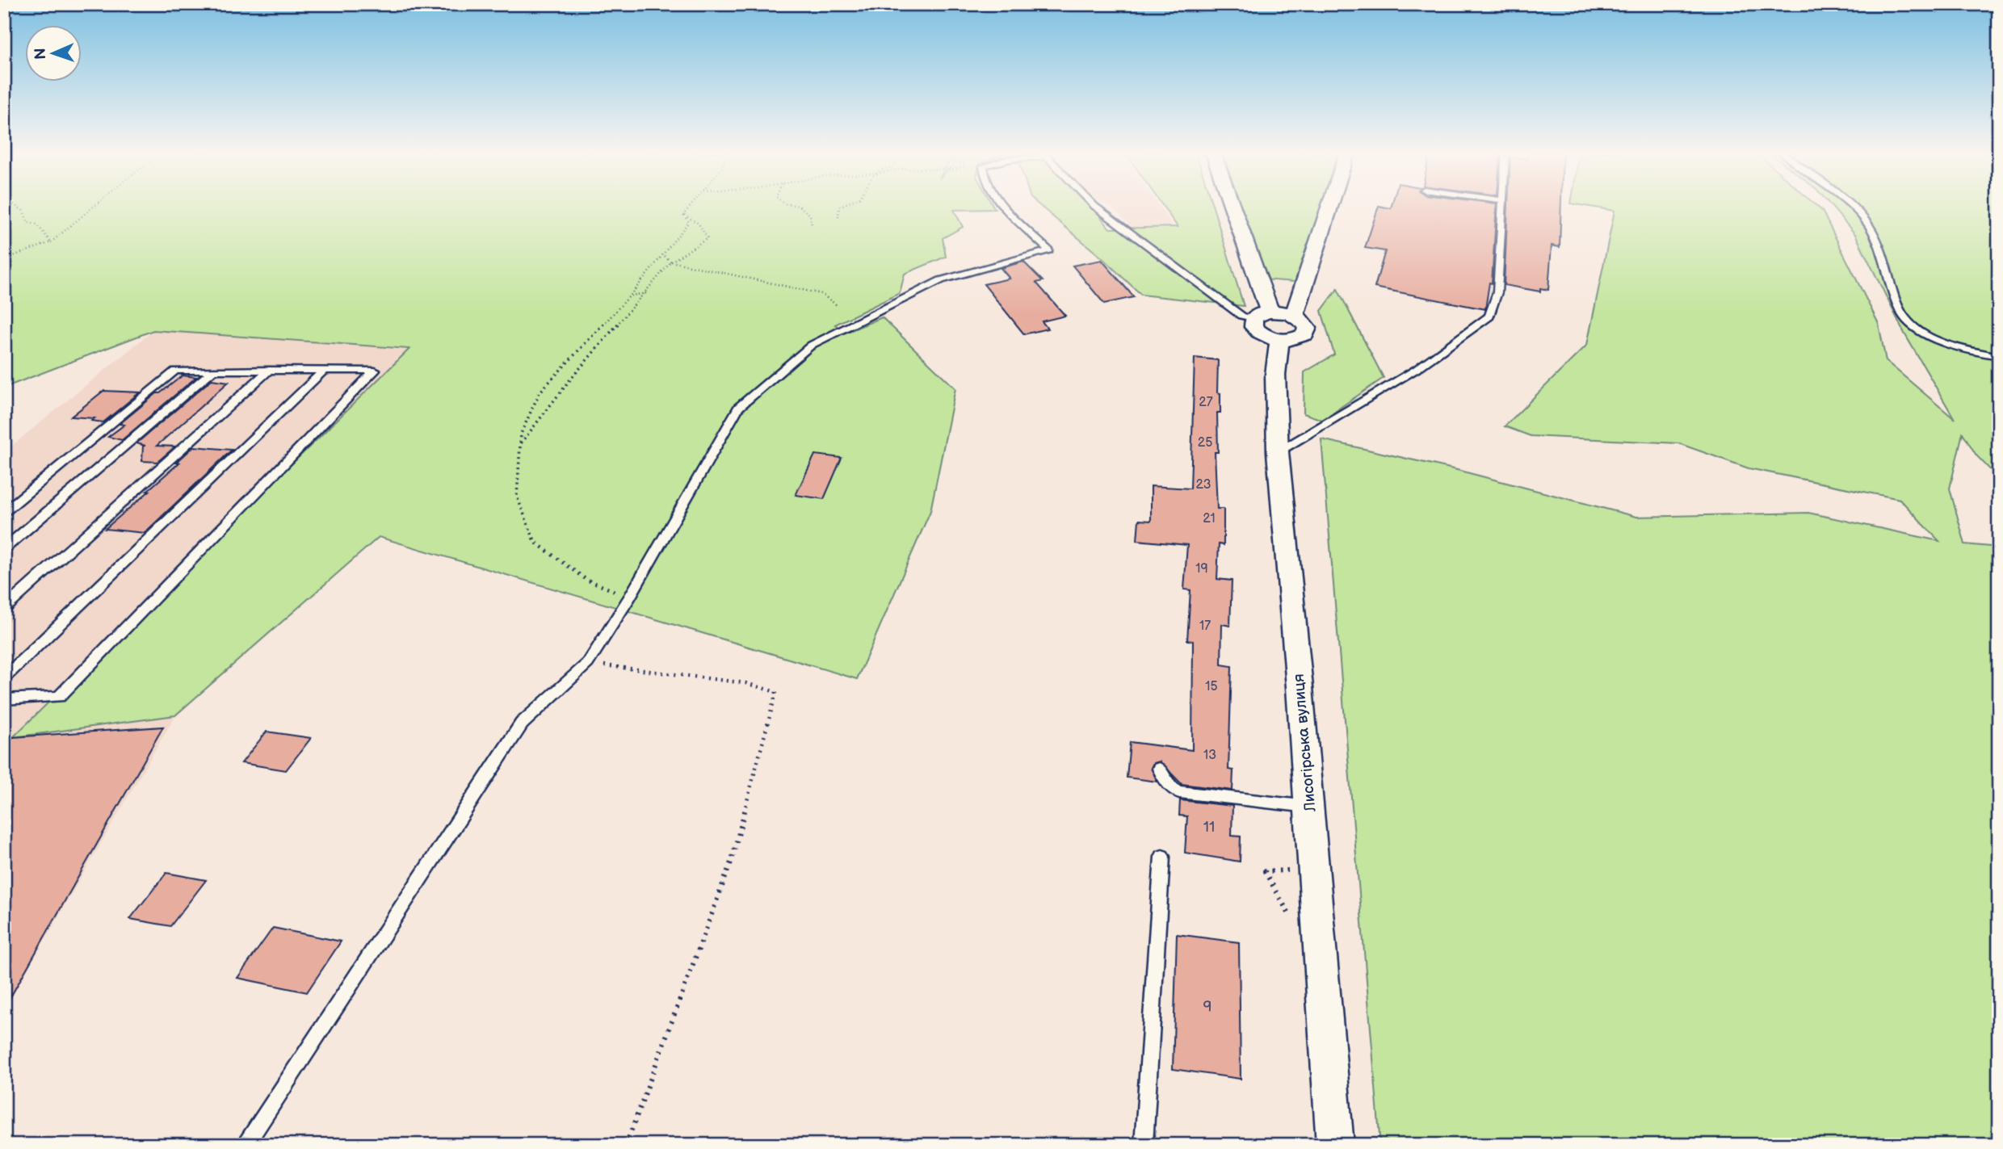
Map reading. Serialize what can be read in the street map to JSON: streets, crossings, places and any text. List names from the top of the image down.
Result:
{
  "streets": {
    "street": ["Лисогірська вулиця"]
  },
  "house_numbers": [
    "27",
    "25",
    "23",
    "21",
    "19",
    "17",
    "15",
    "13",
    "11",
    "9"
  ],
  "north": "left"
}
